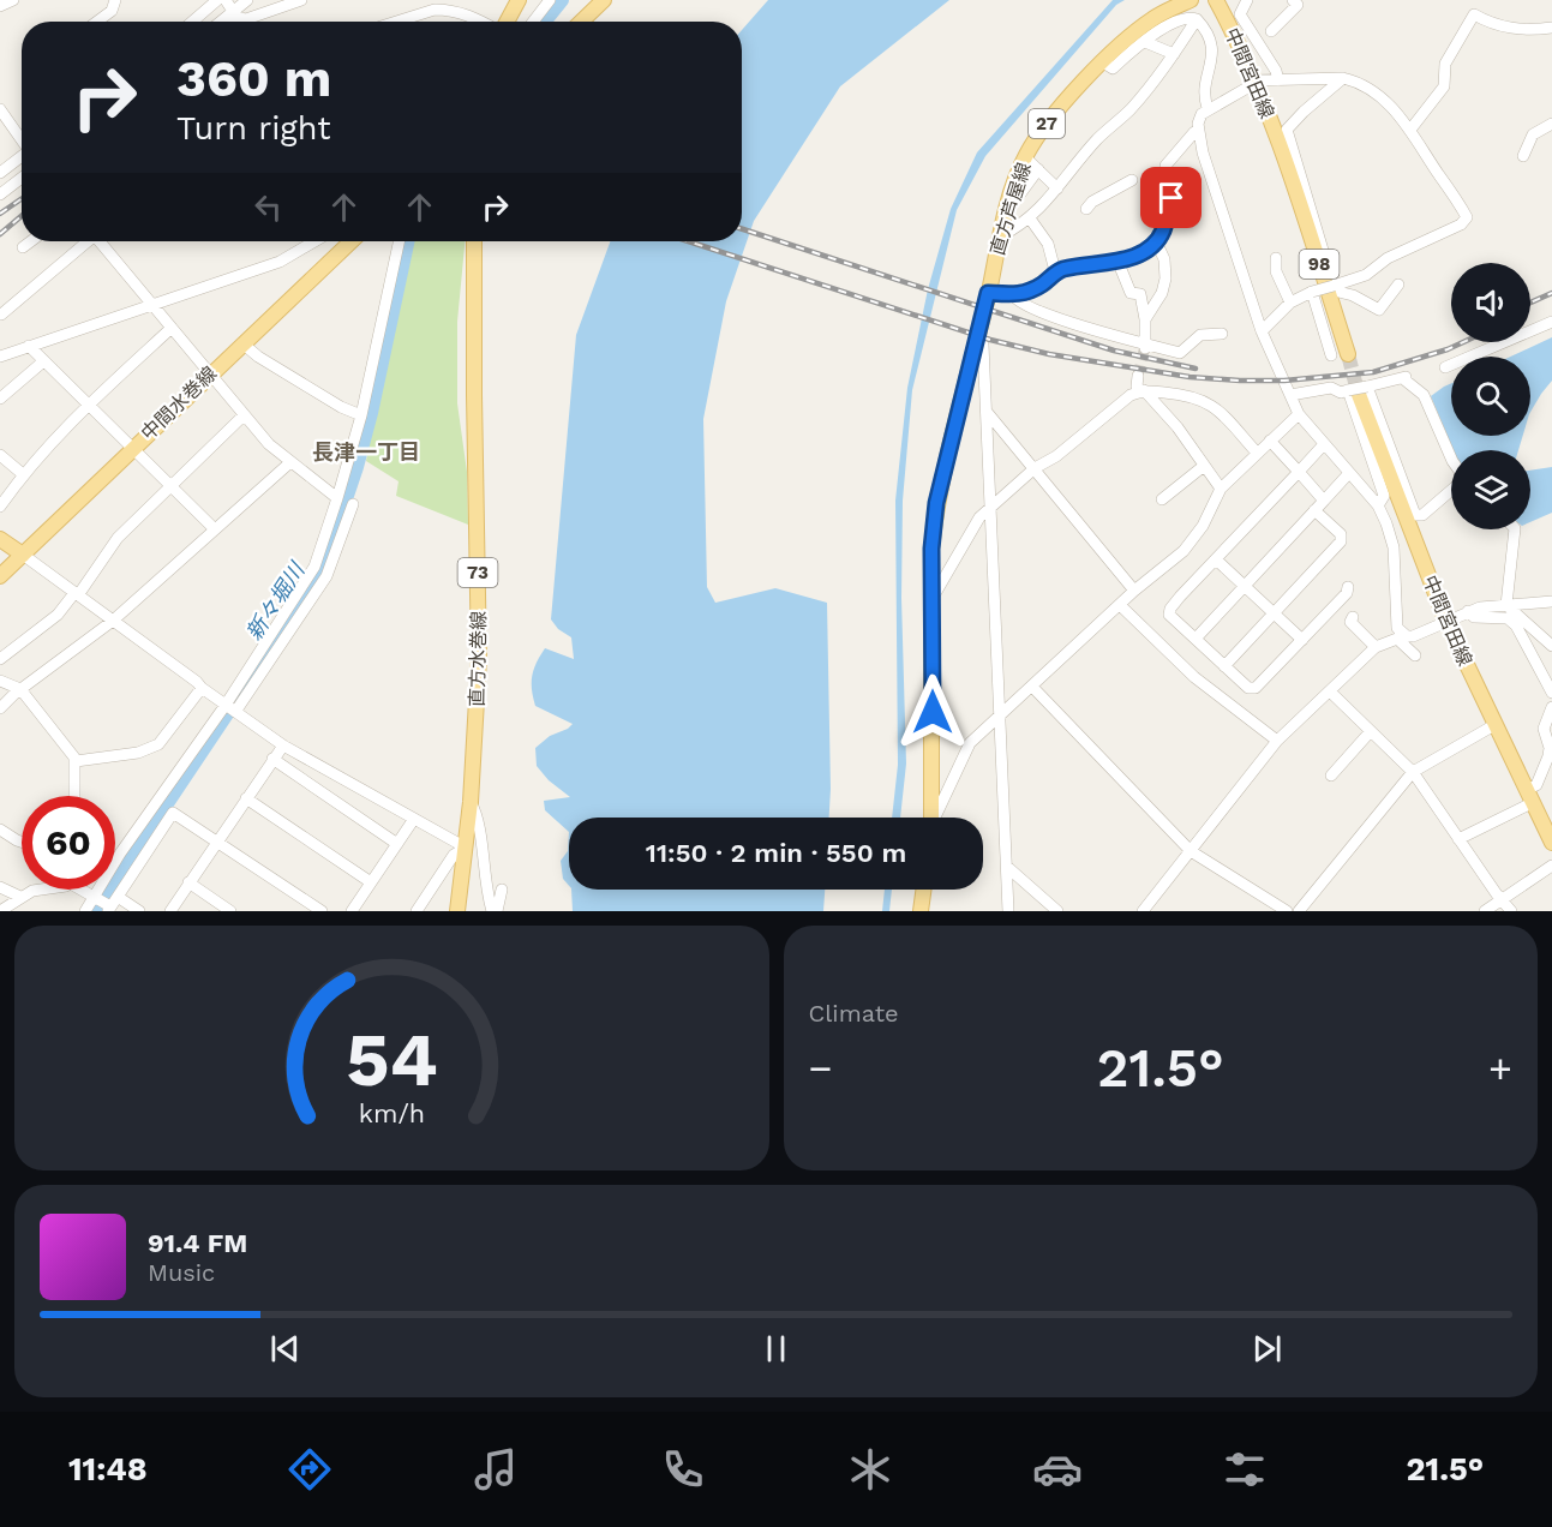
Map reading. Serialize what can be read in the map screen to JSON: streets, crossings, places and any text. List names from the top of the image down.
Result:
{
  "streets": {
    "main road": [
      "中間宮田線",
      "27",
      "直方芦屋線",
      "98",
      "中間水巻線",
      "73",
      "直方水巻線"
    ]
  },
  "districts": ["長津一丁目"],
  "water": ["新々堀川"],
  "page": {
    "turn": ["360 m", "Turn right"],
    "limit": "60",
    "trip": "11:50 · 2 min · 550 m",
    "tile": "Climate",
    "heat": ["−", "21.5°", "+"],
    "song": ["91.4 FM", "Music"],
    "tabs": ["11:48", "21.5°"],
    "gauge": ["54", "km/h"]
  }
}
